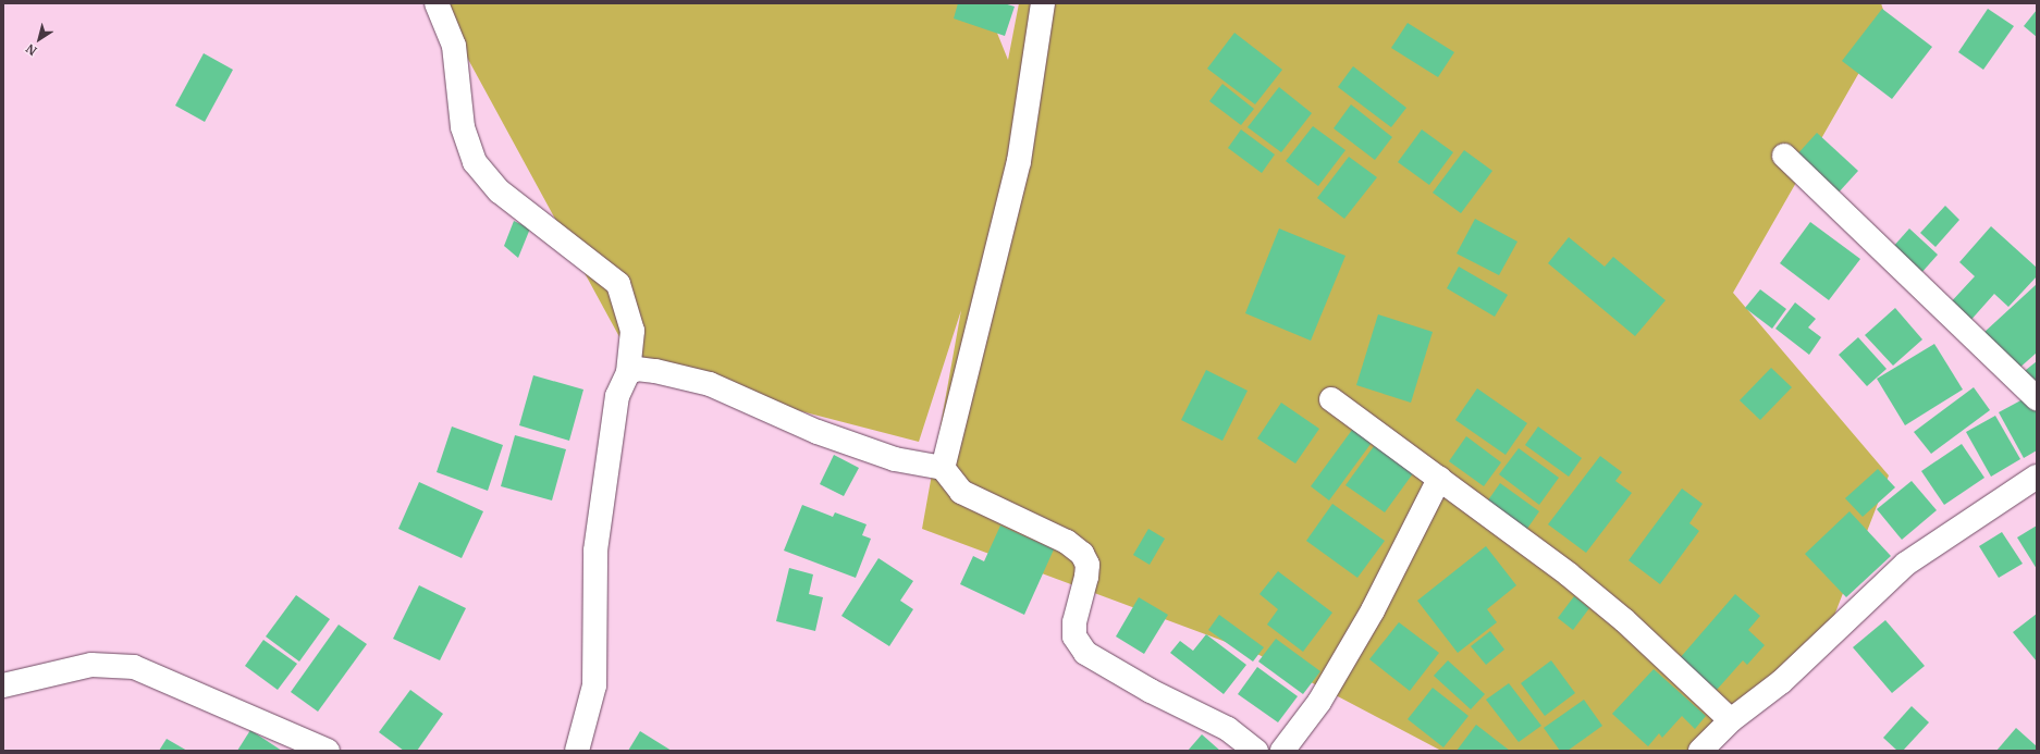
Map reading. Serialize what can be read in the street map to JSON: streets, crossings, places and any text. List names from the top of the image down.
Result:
{
  "north": "bottom left"
}
